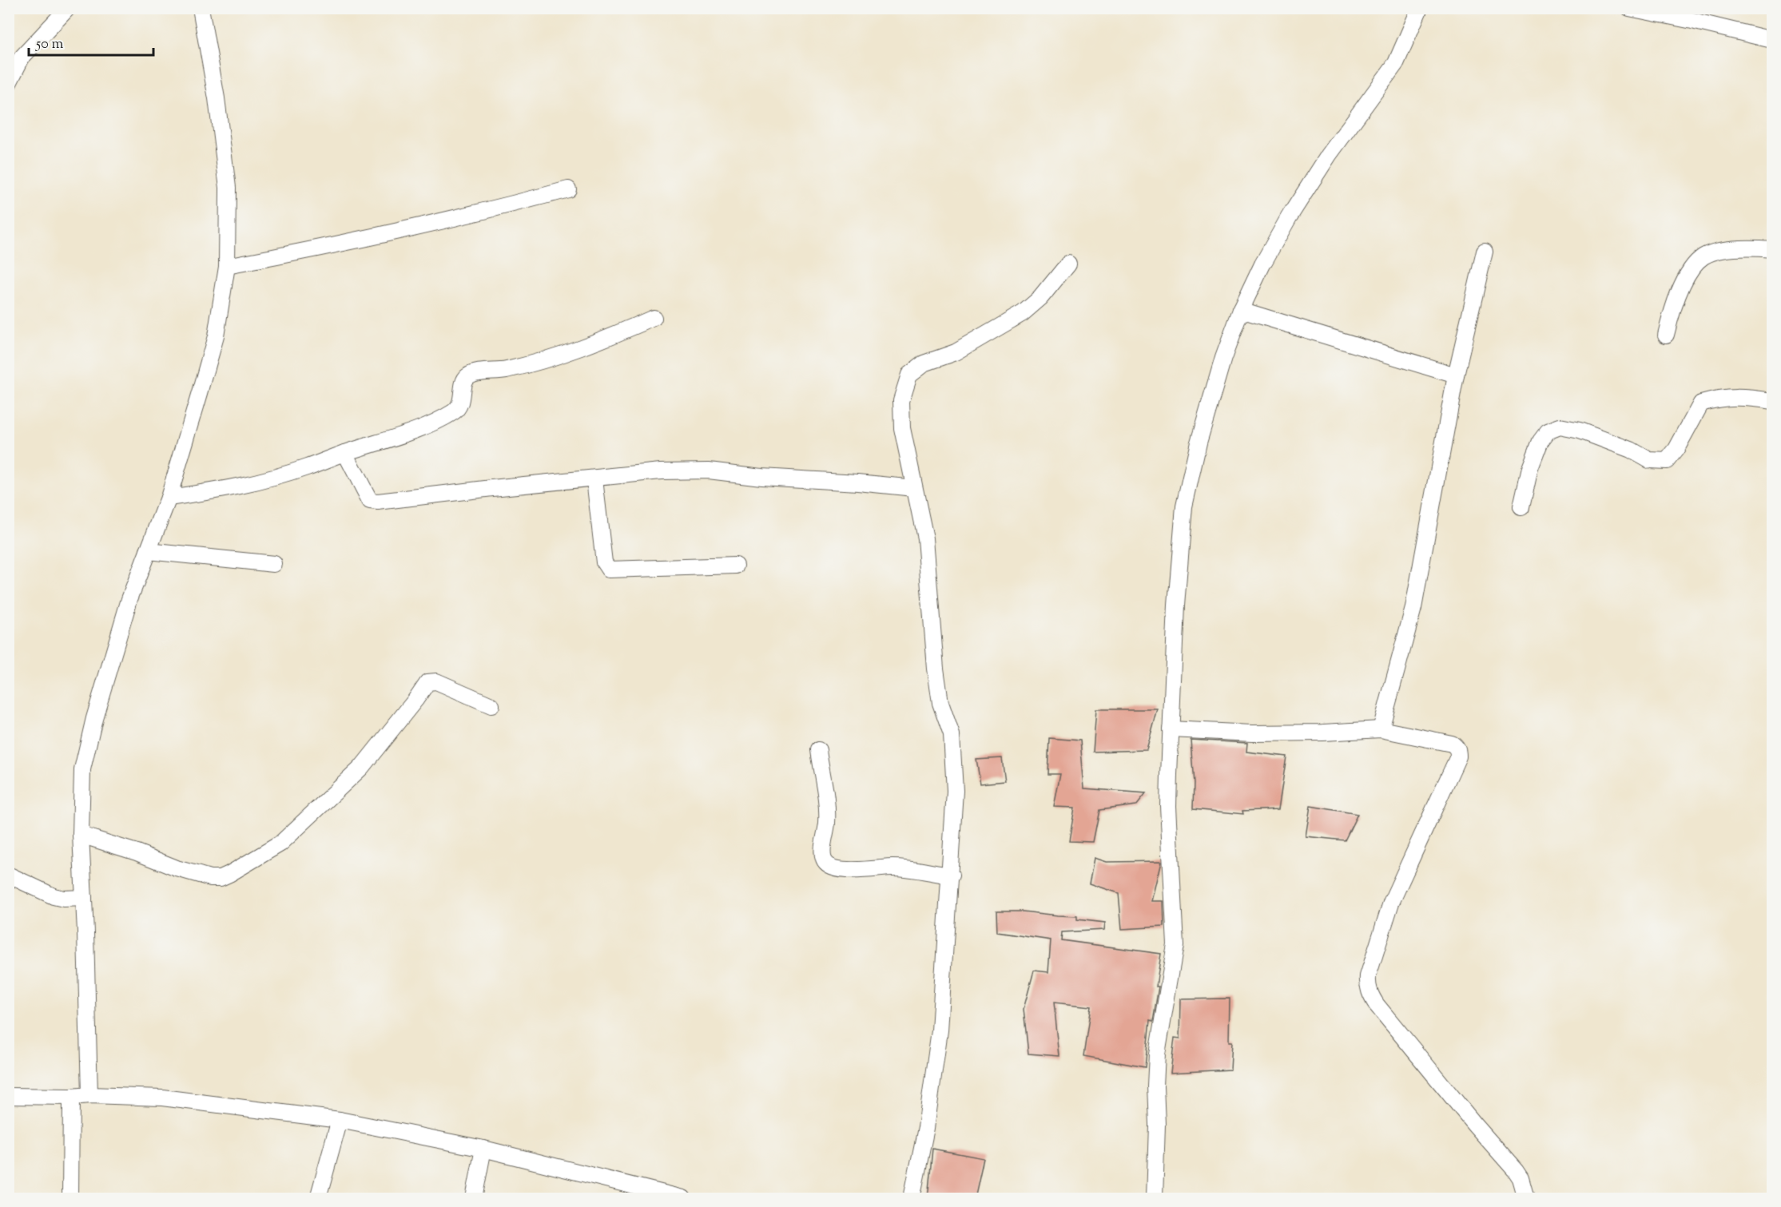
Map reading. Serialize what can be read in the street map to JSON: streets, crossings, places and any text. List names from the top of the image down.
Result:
{
  "scale_bar": "50 m"
}
